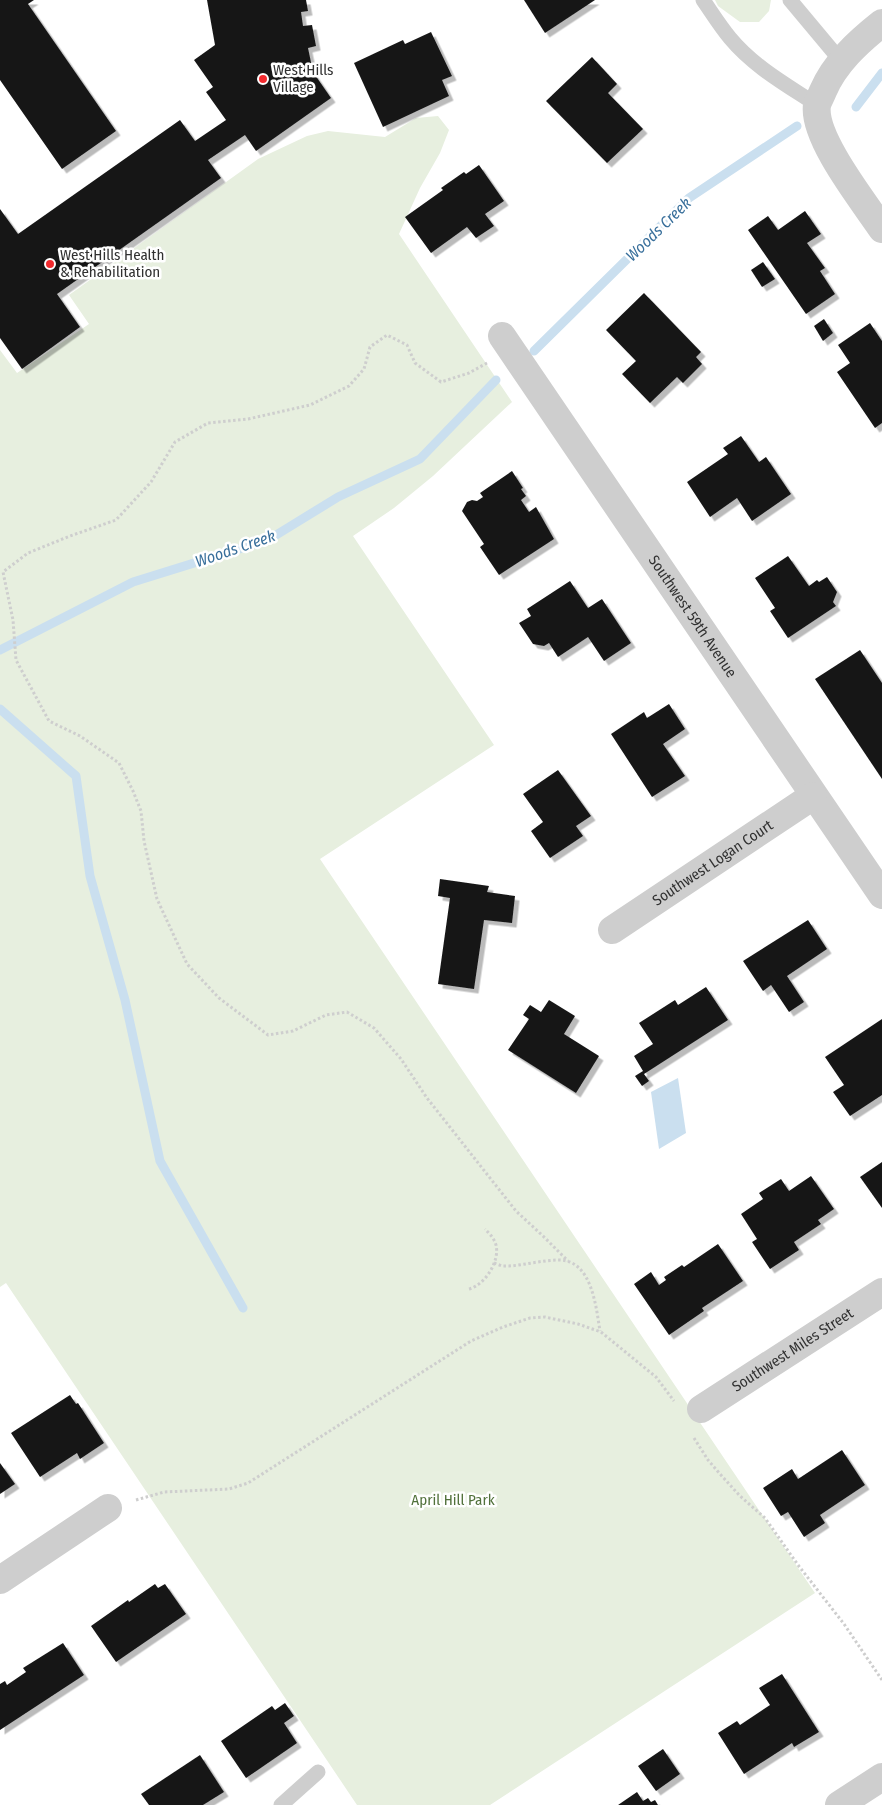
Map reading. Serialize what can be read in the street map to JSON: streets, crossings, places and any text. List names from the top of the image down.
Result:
{
  "streets": {
    "street": ["Southwest 59th Avenue", "Southwest Logan Court", "Southwest Miles Street"]
  },
  "crossings": [
    ["Southwest 59th Avenue", "Southwest Logan Court"]
  ],
  "water": ["Woods Creek"],
  "parks": ["April Hill Park"],
  "places": ["West Hills Village", "West Hills Health & Rehabilitation"]
}
